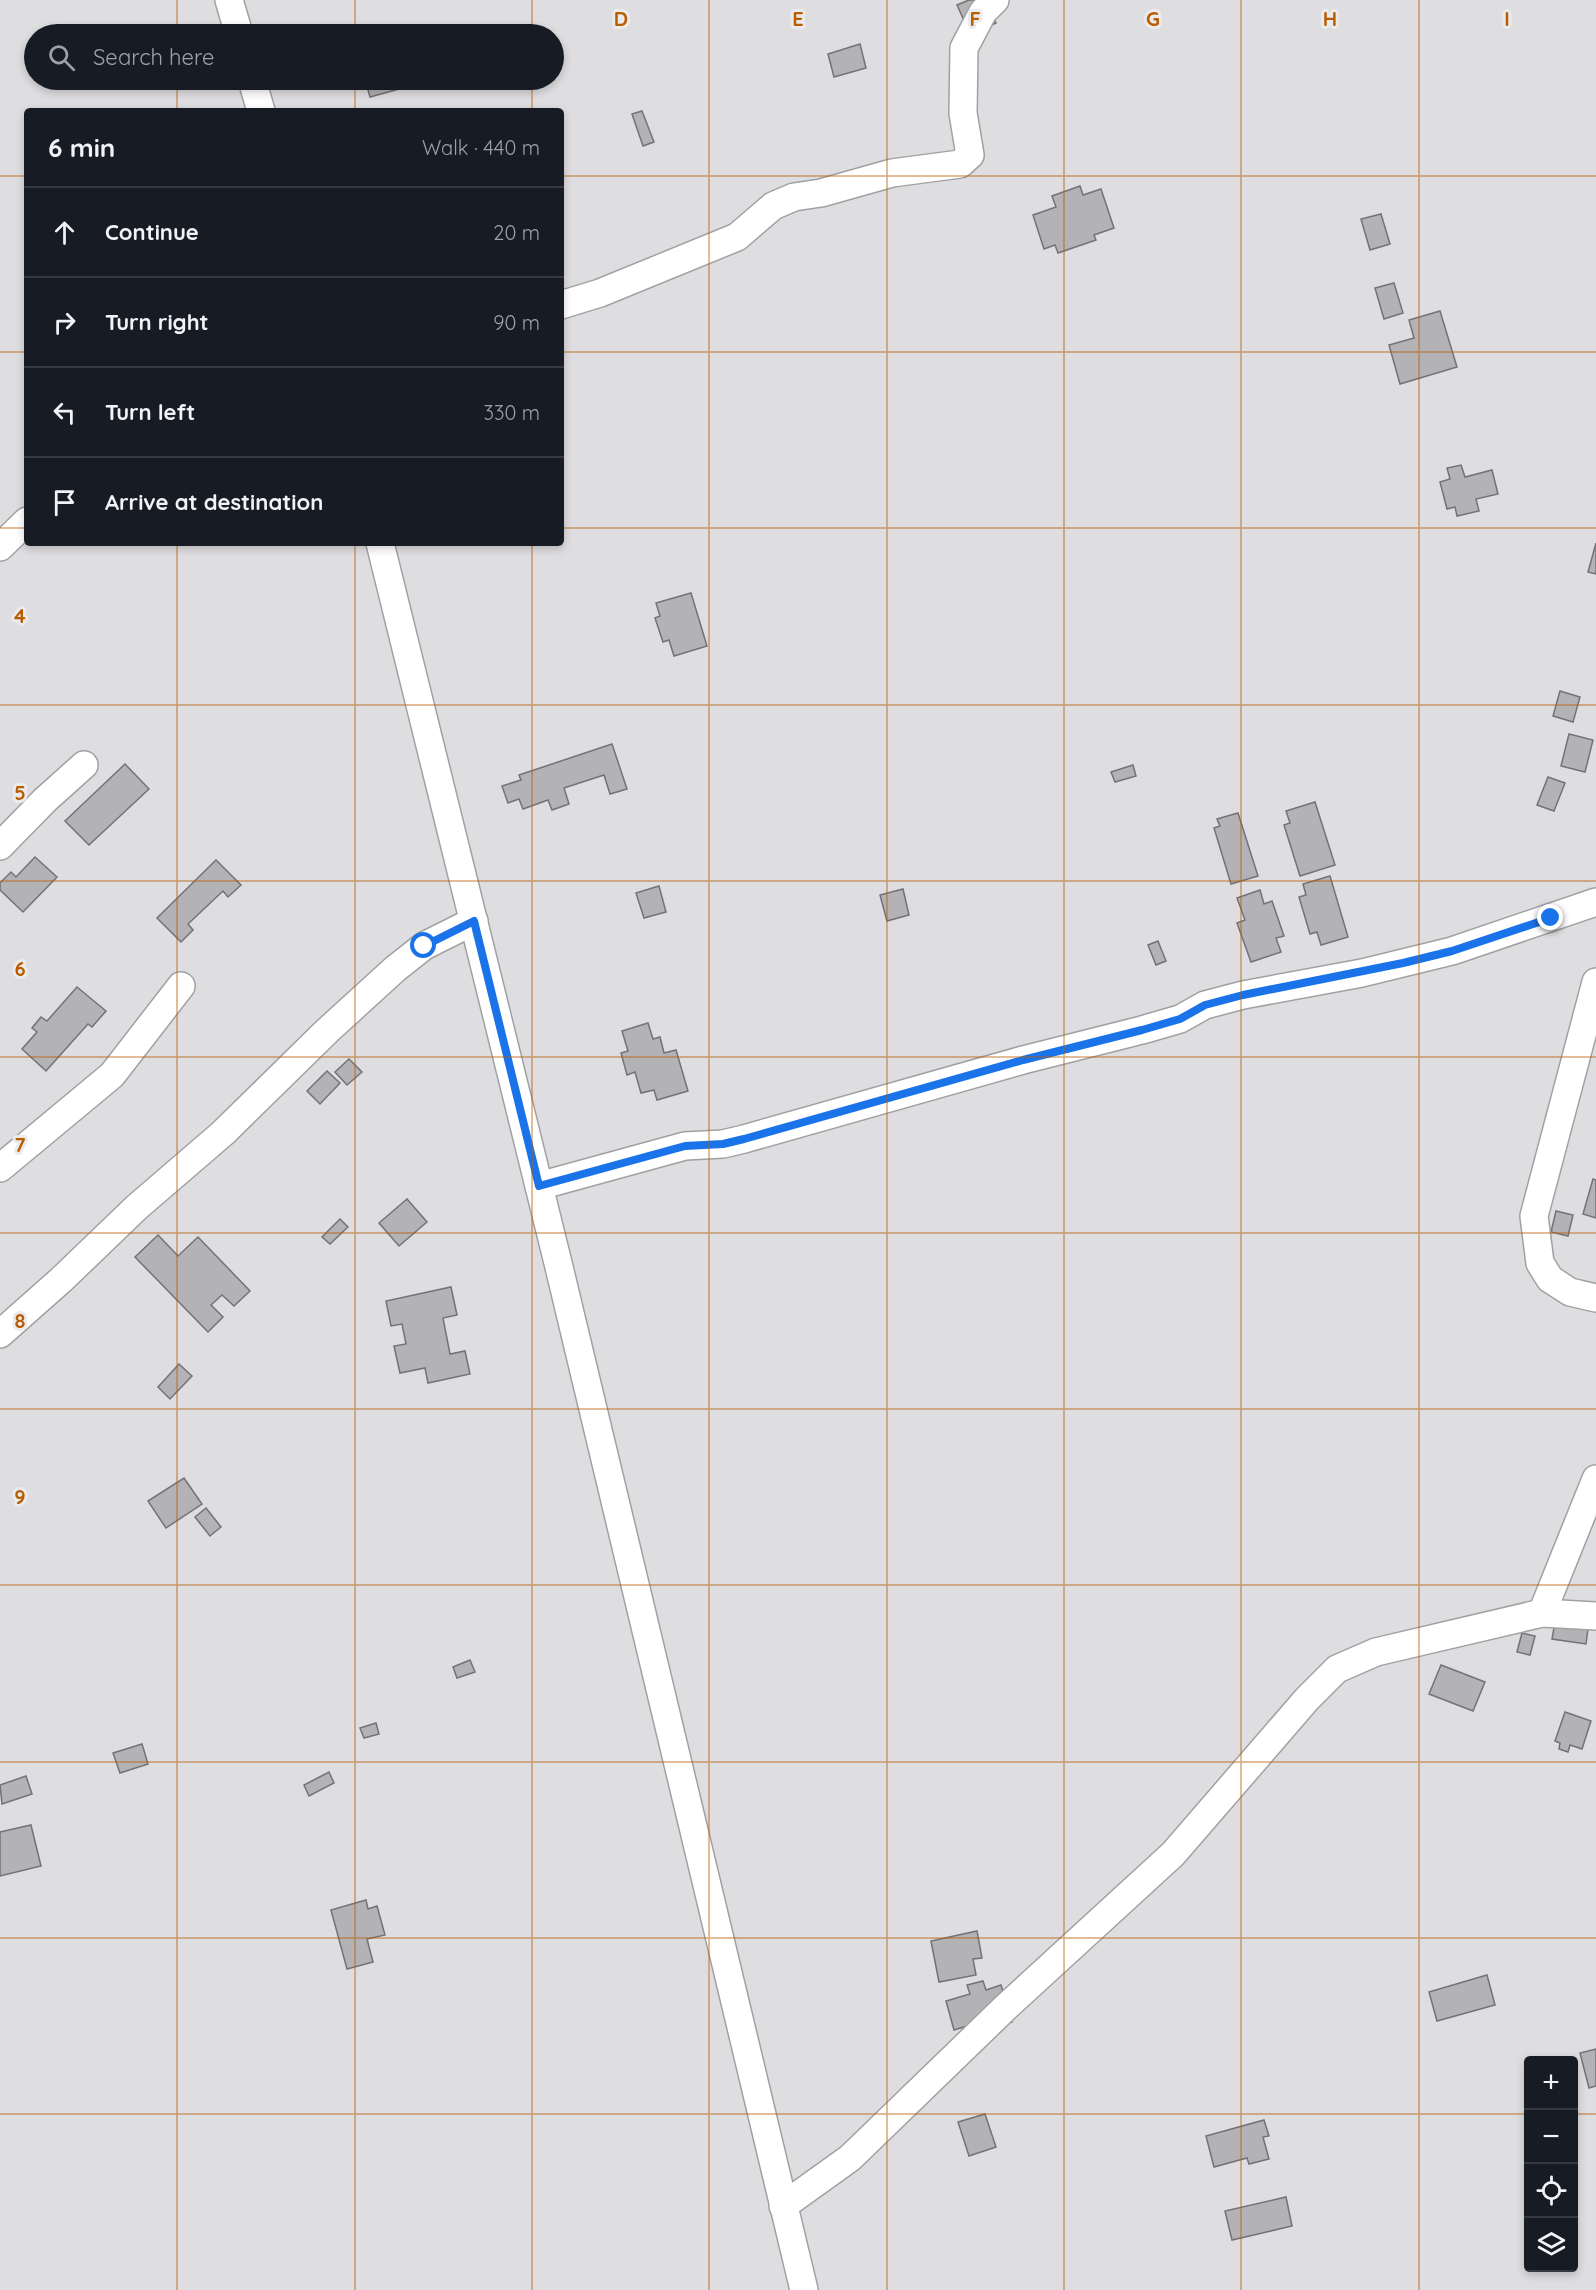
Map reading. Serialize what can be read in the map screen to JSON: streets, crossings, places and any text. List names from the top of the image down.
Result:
{
  "page": {
    "search": "Search here",
    "heading": ["6 min", "Walk · 440 m"],
    "list": [
      ["Continue", "20 m"],
      ["Turn right", "90 m"],
      ["Turn left", "330 m"],
      "Arrive at destination"
    ],
    "map_buttons": ["+", "−"]
  },
  "grid": {
    "columns": [
      "D",
      "E",
      "F",
      "G",
      "H",
      "I"
    ],
    "rows": [
      "4",
      "5",
      "6",
      "7",
      "8",
      "9"
    ]
  }
}
